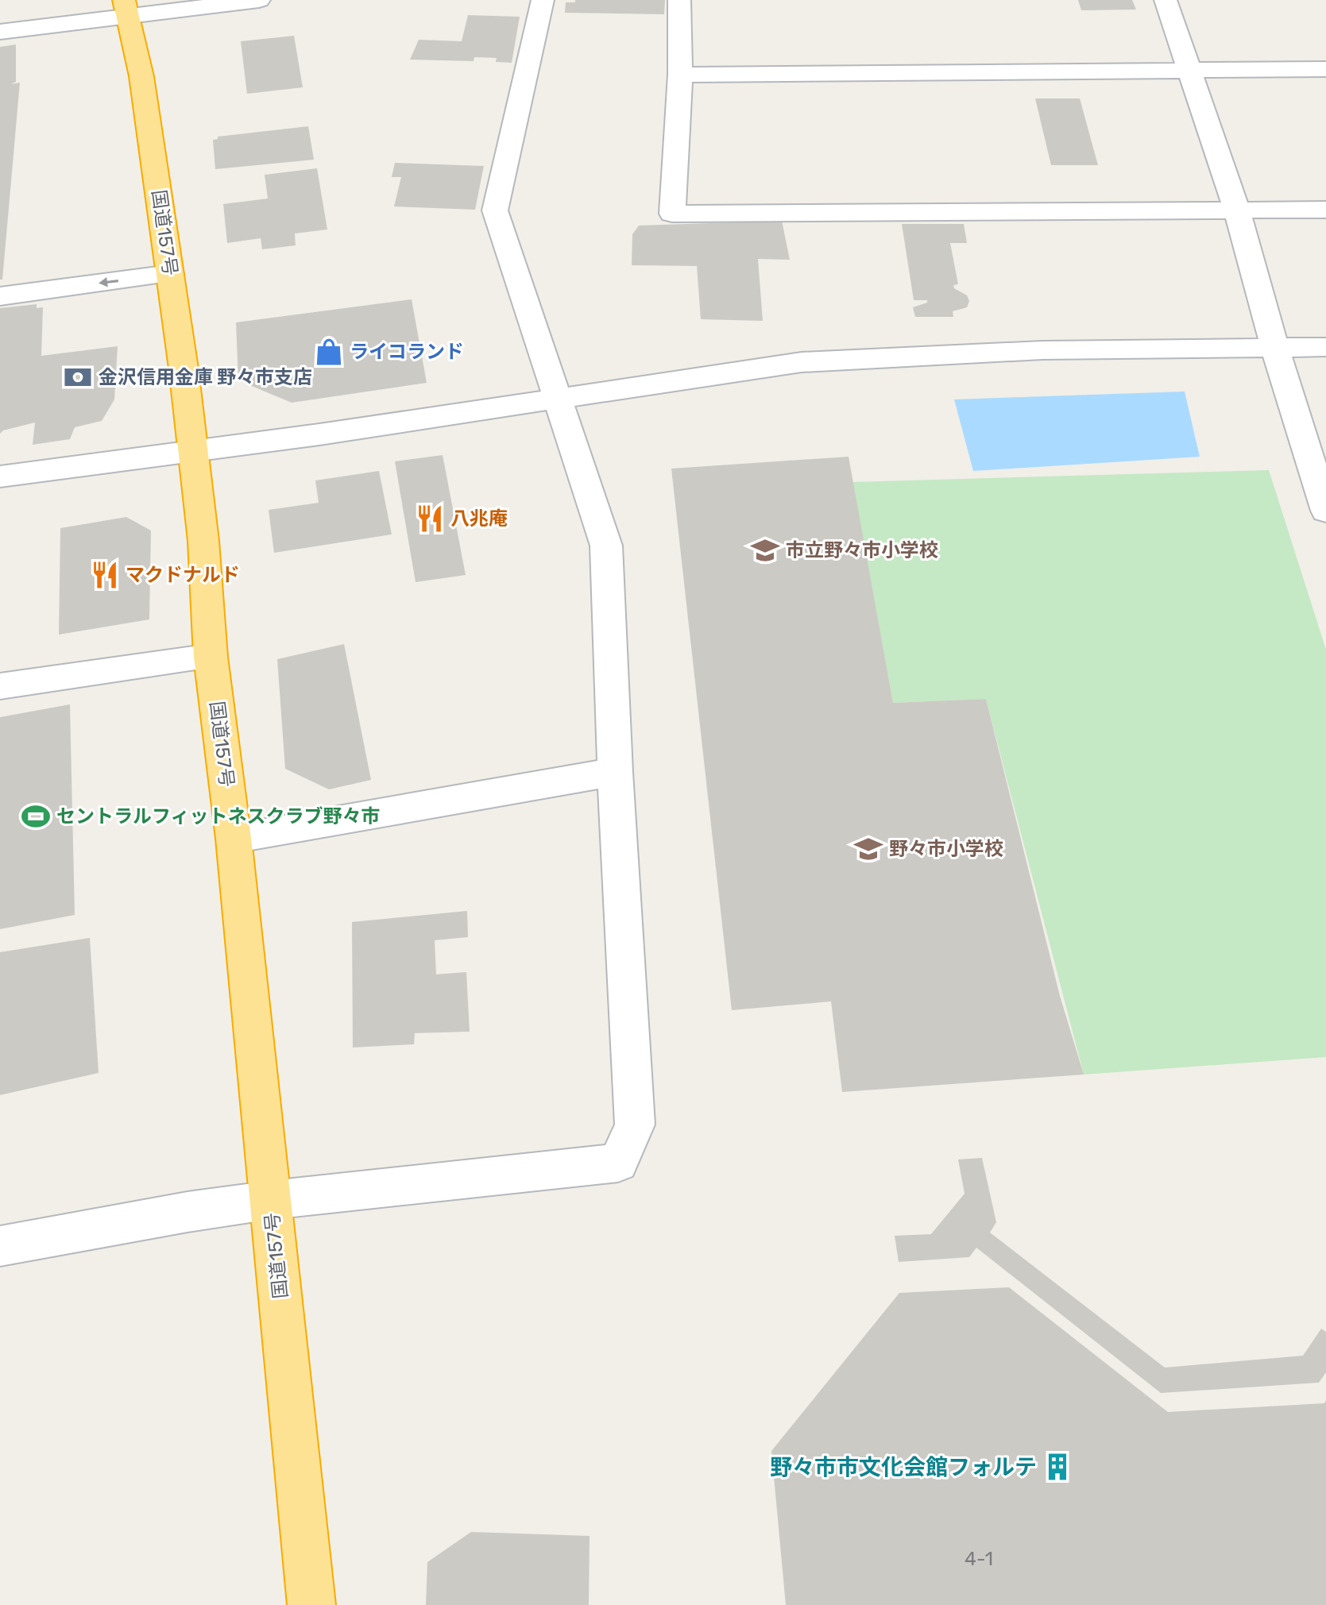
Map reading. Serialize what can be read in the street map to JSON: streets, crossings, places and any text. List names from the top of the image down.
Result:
{
  "streets": {
    "highway": ["国道157号"]
  },
  "places": {
    "shop": ["ライコランド"],
    "bank": ["金沢信用金庫 野々市支店"],
    "restaurant": ["八兆庵", "マクドナルド"],
    "school or university": ["市立野々市小学校", "野々市小学校"],
    "sports": ["セントラルフィットネスクラブ野々市"],
    "building": ["野々市市文化会館フォルテ"]
  },
  "house_numbers": ["4-1"]
}
